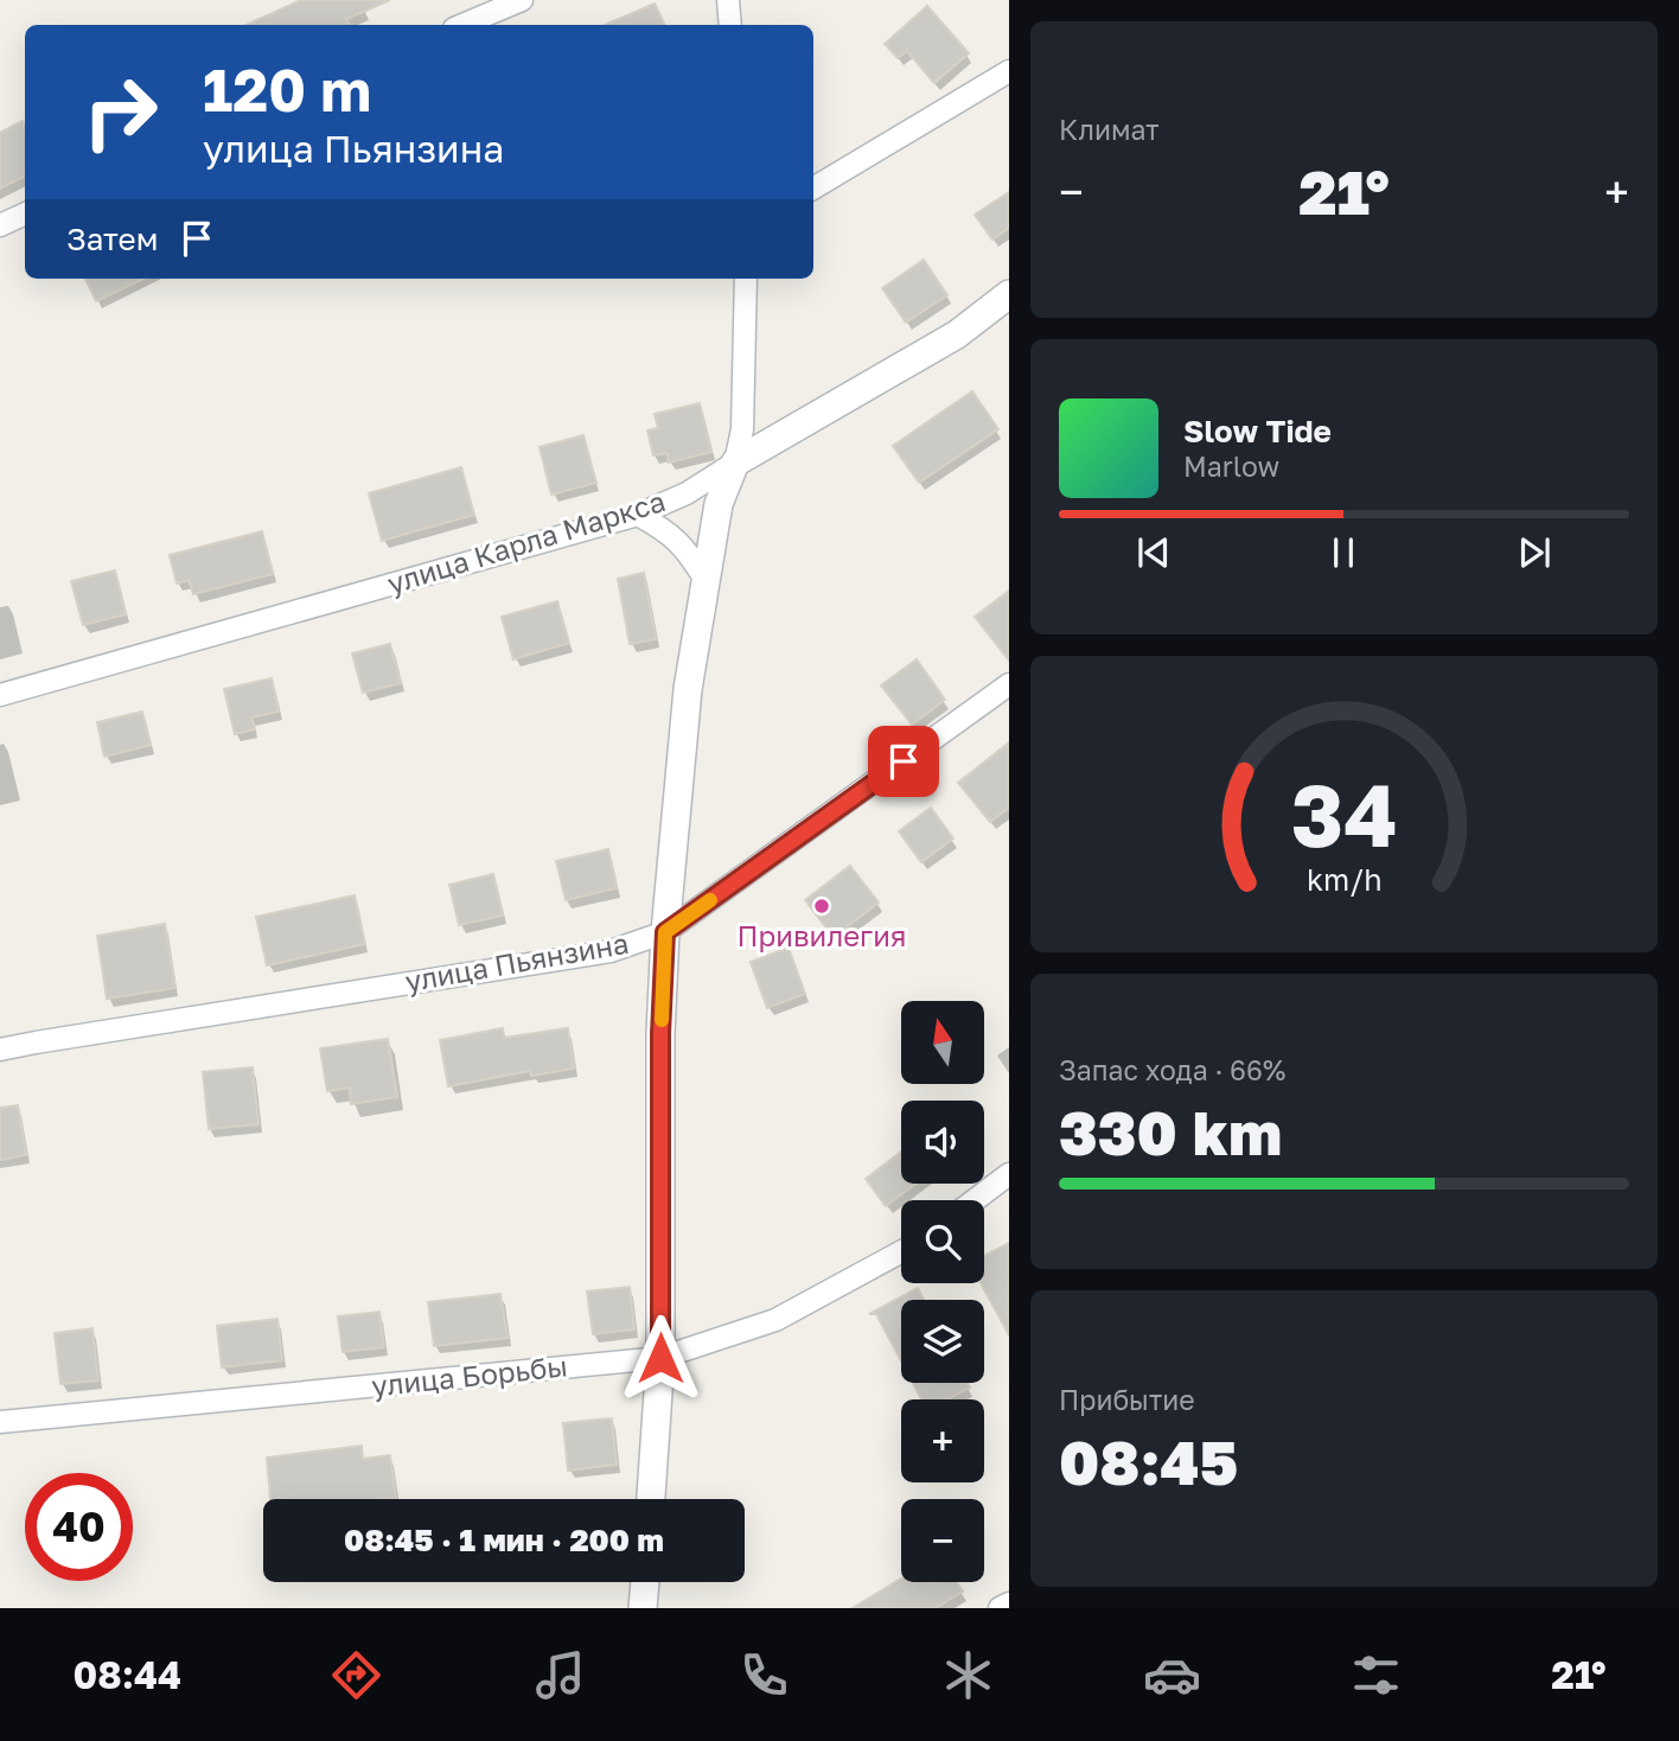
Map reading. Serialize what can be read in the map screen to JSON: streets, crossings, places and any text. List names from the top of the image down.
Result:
{
  "streets": {
    "street": ["улица Карла Маркса", "улица Пьянзина", "улица Борьбы"]
  },
  "places": ["Привилегия"],
  "north": "top",
  "page": {
    "tile": [
      "Климат",
      ["Запас хода · 66%", "330 km"],
      ["Прибытие", "08:45"]
    ],
    "turn": ["120 m", "улица Пьянзина"],
    "heat": ["−", "21°", "+"],
    "then": "Затем",
    "song": ["Slow Tide", "Marlow"],
    "map_buttons": ["+", "−"],
    "limit": "40",
    "trip": "08:45 · 1 мин · 200 m",
    "tabs": ["08:44", "21°"],
    "gauge": ["34", "km/h"]
  }
}
